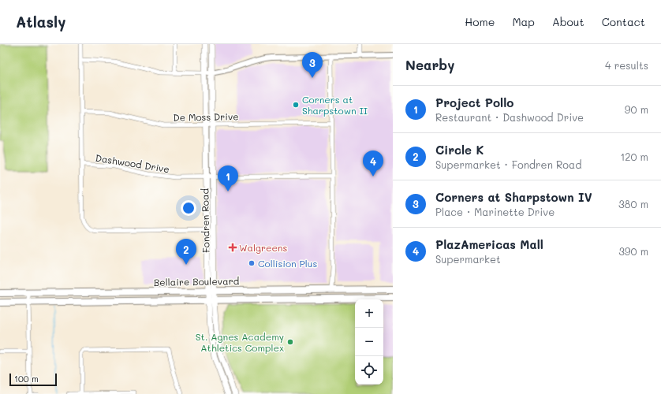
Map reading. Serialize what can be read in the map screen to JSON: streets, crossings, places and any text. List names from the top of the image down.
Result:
{
  "streets": {
    "main road": ["Fondren Road", "Bellaire Boulevard"],
    "street": ["De Moss Drive", "Dashwood Drive"]
  },
  "crossings": [
    ["De Moss Drive", "Fondren Road"],
    ["Dashwood Drive", "Fondren Road"],
    ["Fondren Road", "Bellaire Boulevard"]
  ],
  "places": {
    "other": ["Corners at Sharpstown II", "Collision Plus", "St. Agnes Academy Athletics Complex"],
    "health": ["Walgreens"]
  },
  "scale_bar": "100 m",
  "page": {
    "header": "Atlasly",
    "nav": [
      "Home",
      "Map",
      "About",
      "Contact"
    ],
    "heading": ["Nearby", "4 results"],
    "pins": [
      "3",
      "4",
      "1",
      "2"
    ],
    "list": [
      {
        "mark": "1",
        "name": "Project Pollo",
        "note": "Restaurant · Dashwood Drive",
        "value": "90 m"
      },
      {
        "mark": "2",
        "name": "Circle K",
        "note": "Supermarket · Fondren Road",
        "value": "120 m"
      },
      {
        "mark": "3",
        "name": "Corners at Sharpstown IV",
        "note": "Place · Marinette Drive",
        "value": "380 m"
      },
      {
        "mark": "4",
        "name": "PlazAmericas Mall",
        "note": "Supermarket",
        "value": "390 m"
      }
    ],
    "map_buttons": ["+", "−"],
    "scale": "100 m"
  }
}
